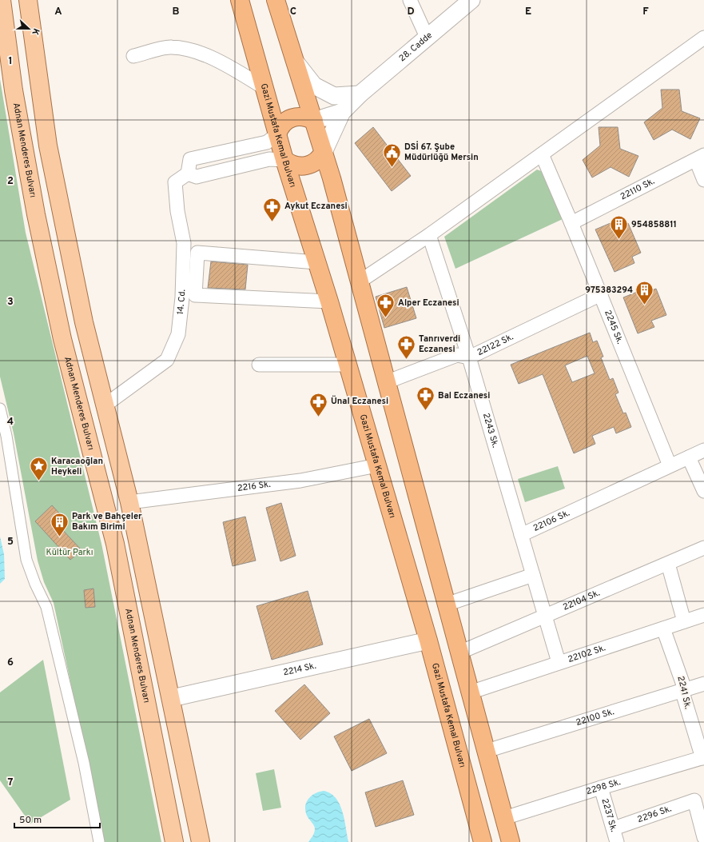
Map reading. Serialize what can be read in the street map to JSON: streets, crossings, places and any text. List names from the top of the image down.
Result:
{
  "streets": {
    "highway": ["Gazi Mustafa Kemal Bulvarı"],
    "main road": ["Adnan Menderes Bulvarı"],
    "street": [
      "28. Cadde",
      "22110 Sk.",
      "14. Cd.",
      "2245 Sk.",
      "22122 Sk.",
      "2243 Sk.",
      "2216 Sk.",
      "22106 Sk.",
      "22104 Sk.",
      "22102 Sk.",
      "2214 Sk.",
      "2241 Sk.",
      "22100 Sk.",
      "2298 Sk.",
      "2296 Sk.",
      "2237 Sk."
    ]
  },
  "crossings": [
    ["28. Cadde", "Gazi Mustafa Kemal Bulvarı"],
    ["Gazi Mustafa Kemal Bulvarı", "2216 Sk."],
    ["Gazi Mustafa Kemal Bulvarı", "2214 Sk."],
    ["22110 Sk.", "2245 Sk."],
    ["2245 Sk.", "22122 Sk."],
    ["2245 Sk.", "22106 Sk."],
    ["22122 Sk.", "2243 Sk."],
    ["2243 Sk.", "22106 Sk."],
    ["22102 Sk.", "2241 Sk."],
    ["2241 Sk.", "22100 Sk."],
    ["2241 Sk.", "2298 Sk."],
    ["2298 Sk.", "2237 Sk."],
    ["2296 Sk.", "2237 Sk."]
  ],
  "parks": ["Kültür Parkı"],
  "places": {
    "public building": ["DSİ 67. Şube Müdürlüğü Mersin"],
    "pharmacy": [
      "Aykut Eczanesi",
      "Alper Eczanesi",
      "Tanrıverdi Eczanesi",
      "Bal Eczanesi",
      "Ünal Eczanesi"
    ],
    "building": ["954858811", "975383294", "Park ve Bahçeler Bakım Birimi"],
    "place": ["Karacaoğlan Heykeli"]
  },
  "scale_bar": "50 m",
  "north": "right",
  "grid": {
    "columns": [
      "A",
      "B",
      "C",
      "D",
      "E",
      "F"
    ],
    "rows": [
      "1",
      "2",
      "3",
      "4",
      "5",
      "6",
      "7"
    ]
  }
}
